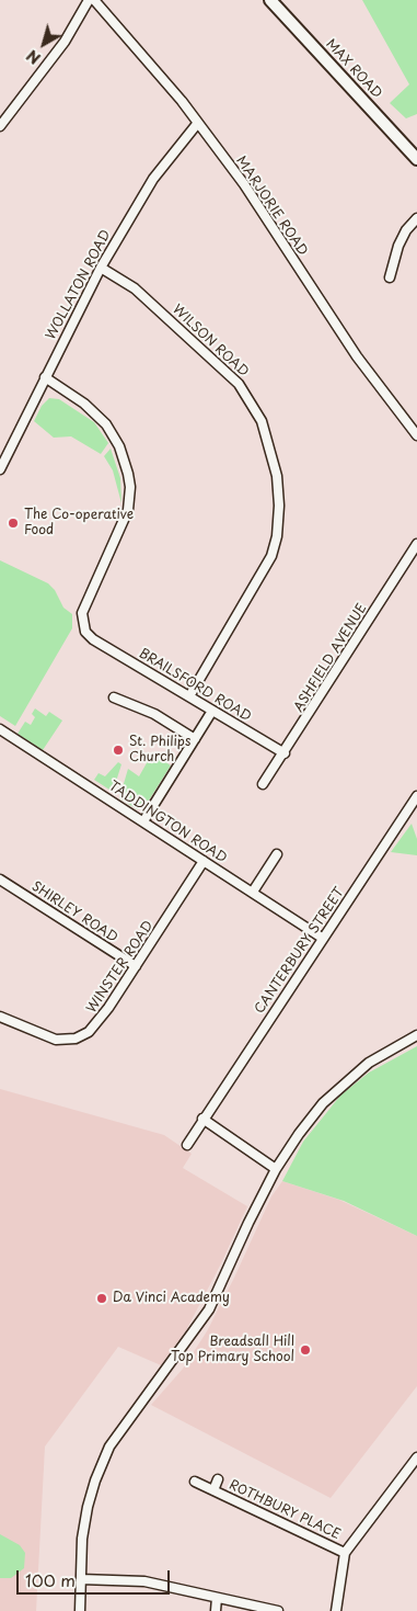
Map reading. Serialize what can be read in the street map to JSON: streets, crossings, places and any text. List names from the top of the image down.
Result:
{
  "streets": {
    "street": [
      "MAX ROAD",
      "MARJORIE ROAD",
      "WOLLATON ROAD",
      "WILSON ROAD",
      "ASHFIELD AVENUE",
      "BRAILSFORD ROAD",
      "TADDINGTON ROAD",
      "SHIRLEY ROAD",
      "CANTERBURY STREET",
      "WINSTER ROAD",
      "ROTHBURY PLACE"
    ]
  },
  "crossings": [
    ["MARJORIE ROAD", "WOLLATON ROAD"],
    ["WOLLATON ROAD", "WILSON ROAD"],
    ["WOLLATON ROAD", "BRAILSFORD ROAD"],
    ["WILSON ROAD", "BRAILSFORD ROAD"],
    ["ASHFIELD AVENUE", "BRAILSFORD ROAD"],
    ["TADDINGTON ROAD", "CANTERBURY STREET"],
    ["TADDINGTON ROAD", "WINSTER ROAD"],
    ["SHIRLEY ROAD", "WINSTER ROAD"]
  ],
  "places": [
    "The Co-operative Food",
    "St. Philips Church",
    "Da Vinci Academy",
    "Breadsall Hill Top Primary School"
  ],
  "scale_bar": "100 m",
  "north": "bottom left"
}
